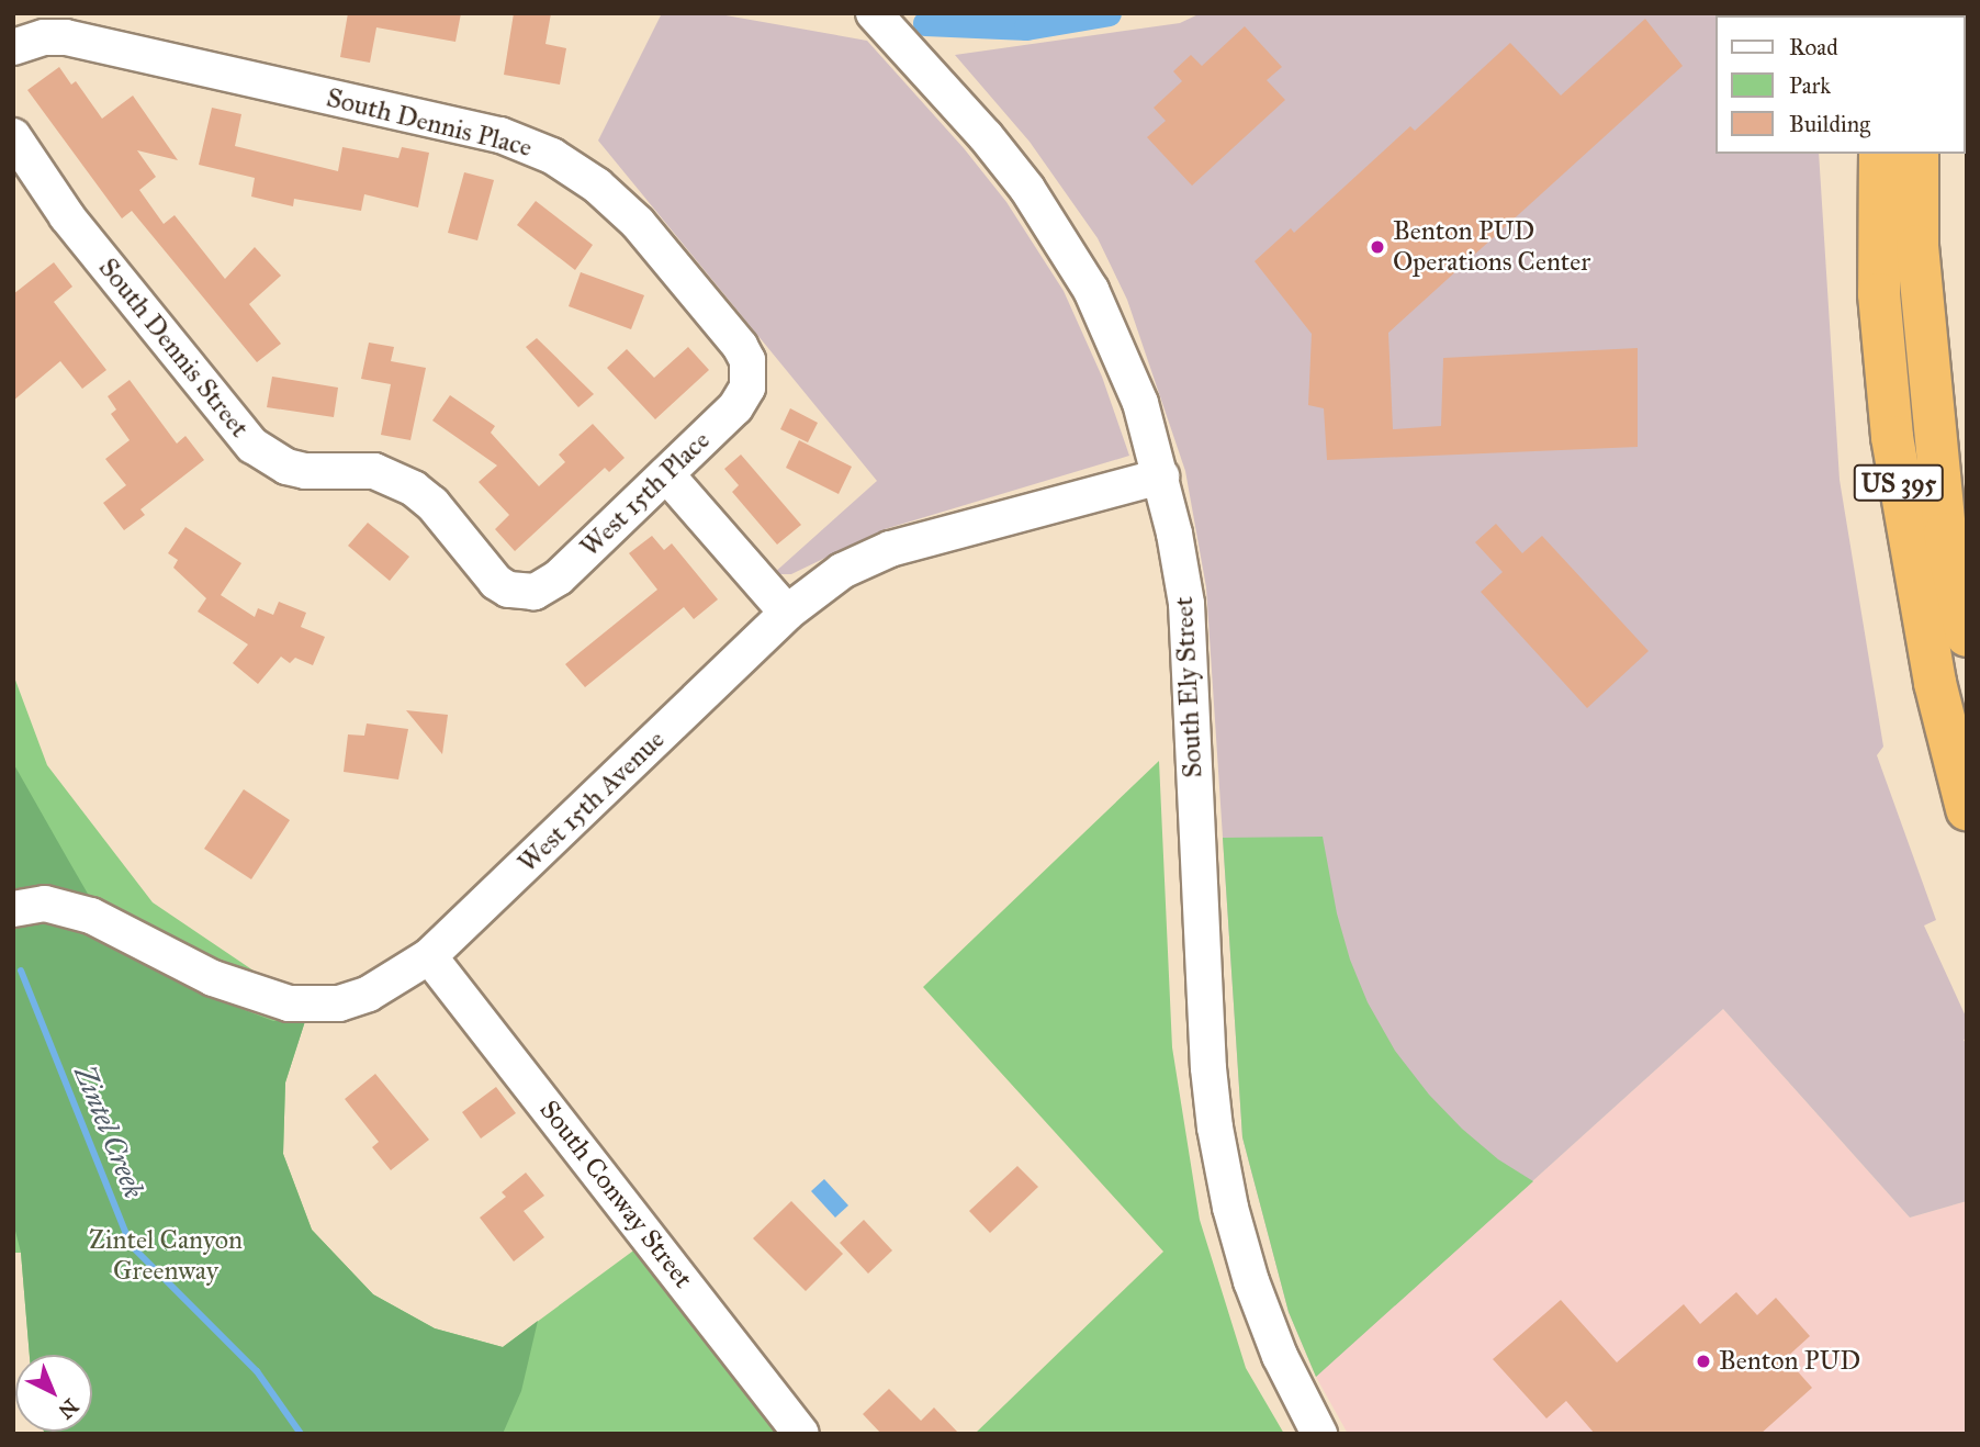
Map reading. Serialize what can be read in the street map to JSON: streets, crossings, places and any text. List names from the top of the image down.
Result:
{
  "streets": {
    "highway": ["US 395"],
    "street": [
      "South Dennis Place",
      "South Dennis Street",
      "West 15th Place",
      "South Ely Street",
      "West 15th Avenue",
      "South Conway Street"
    ]
  },
  "crossings": [
    ["South Dennis Place", "West 15th Place"],
    ["South Dennis Street", "West 15th Place"],
    ["South Ely Street", "West 15th Avenue"],
    ["West 15th Avenue", "South Conway Street"]
  ],
  "water": ["Zintel Creek"],
  "parks": ["Zintel Canyon Greenway"],
  "places": ["Benton PUD Operations Center", "Benton PUD"],
  "legend": ["Road", "Park", "Building"],
  "north": "bottom right"
}
